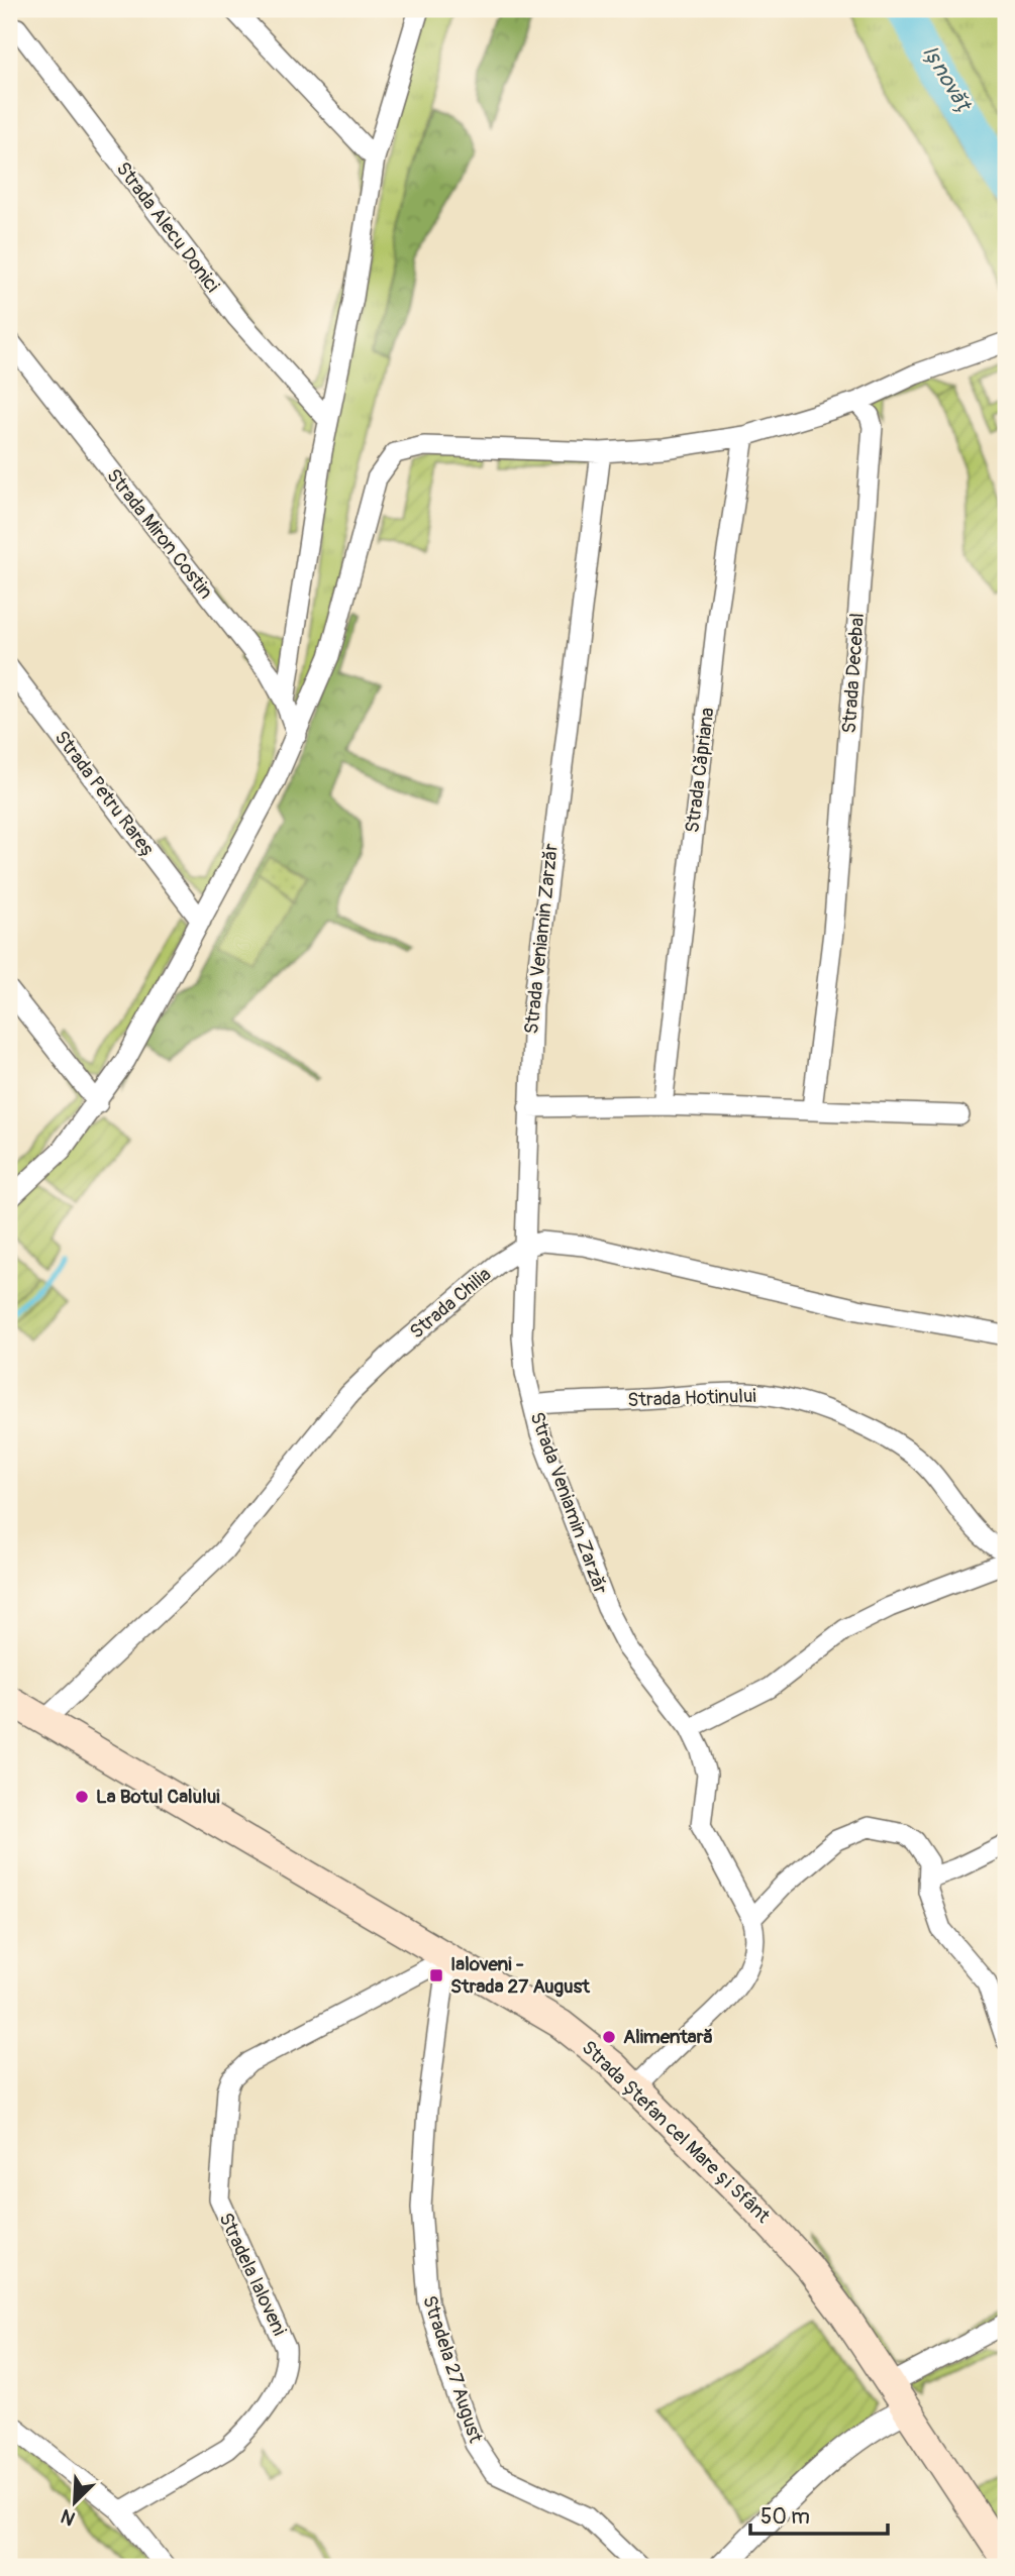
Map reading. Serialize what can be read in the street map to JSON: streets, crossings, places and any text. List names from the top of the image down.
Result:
{
  "streets": {
    "main road": ["Strada Ștefan cel Mare și Sfânt"],
    "street": [
      "Strada Alecu Donici",
      "Strada Miron Costin",
      "Strada Decebal",
      "Strada Căpriana",
      "Strada Petru Rareș",
      "Strada Veniamin Zarzăr",
      "Strada Chilia",
      "Strada Hotinului",
      "Stradela Ialoveni",
      "Stradela 27 August"
    ]
  },
  "crossings": [
    ["Strada Veniamin Zarzăr", "Strada Chilia"],
    ["Strada Veniamin Zarzăr", "Strada Hotinului"],
    ["Strada Chilia", "Strada Ștefan cel Mare și Sfânt"],
    ["Strada Ștefan cel Mare și Sfânt", "Stradela Ialoveni"],
    ["Strada Ștefan cel Mare și Sfânt", "Stradela 27 August"],
    ["Stradela Ialoveni", "Stradela 27 August"]
  ],
  "water": ["Ișnovăț"],
  "places": {
    "other": ["La Botul Calului", "Alimentară"],
    "transit": ["Ialoveni - Strada 27 August"]
  },
  "scale_bar": "50 m",
  "north": "bottom left"
}
